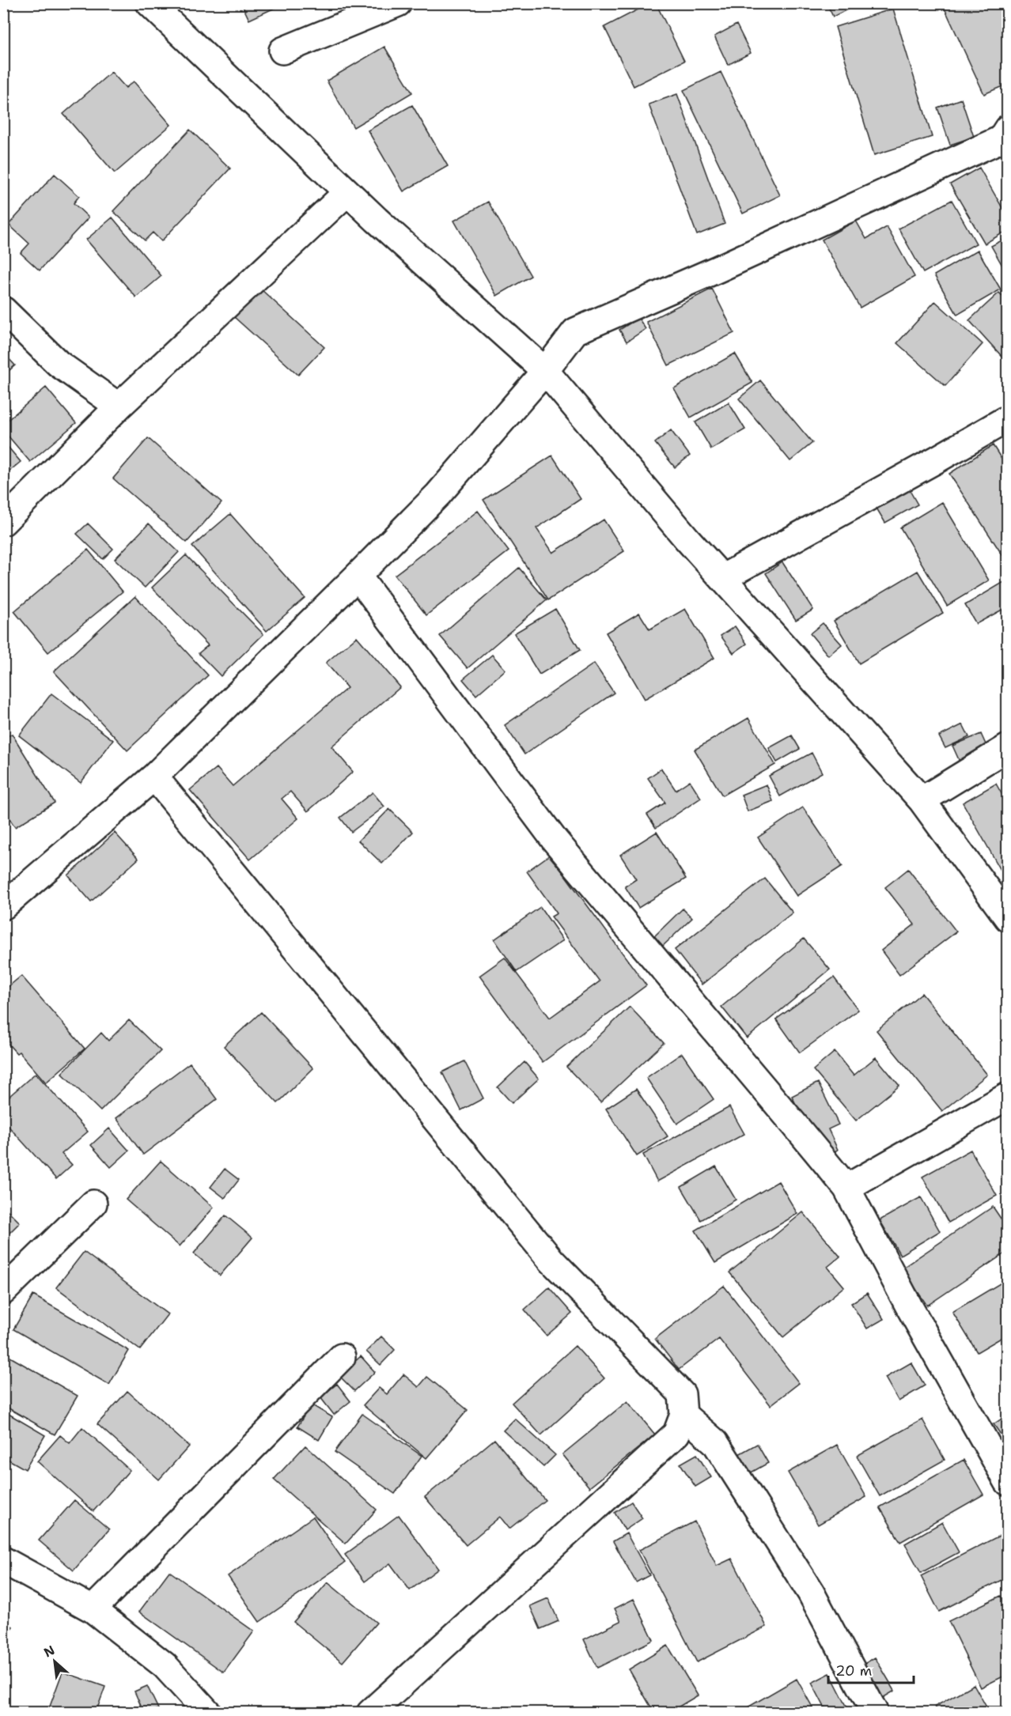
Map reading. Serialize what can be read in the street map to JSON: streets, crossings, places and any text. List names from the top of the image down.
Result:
{
  "scale_bar": "20 m",
  "north": "top left"
}
